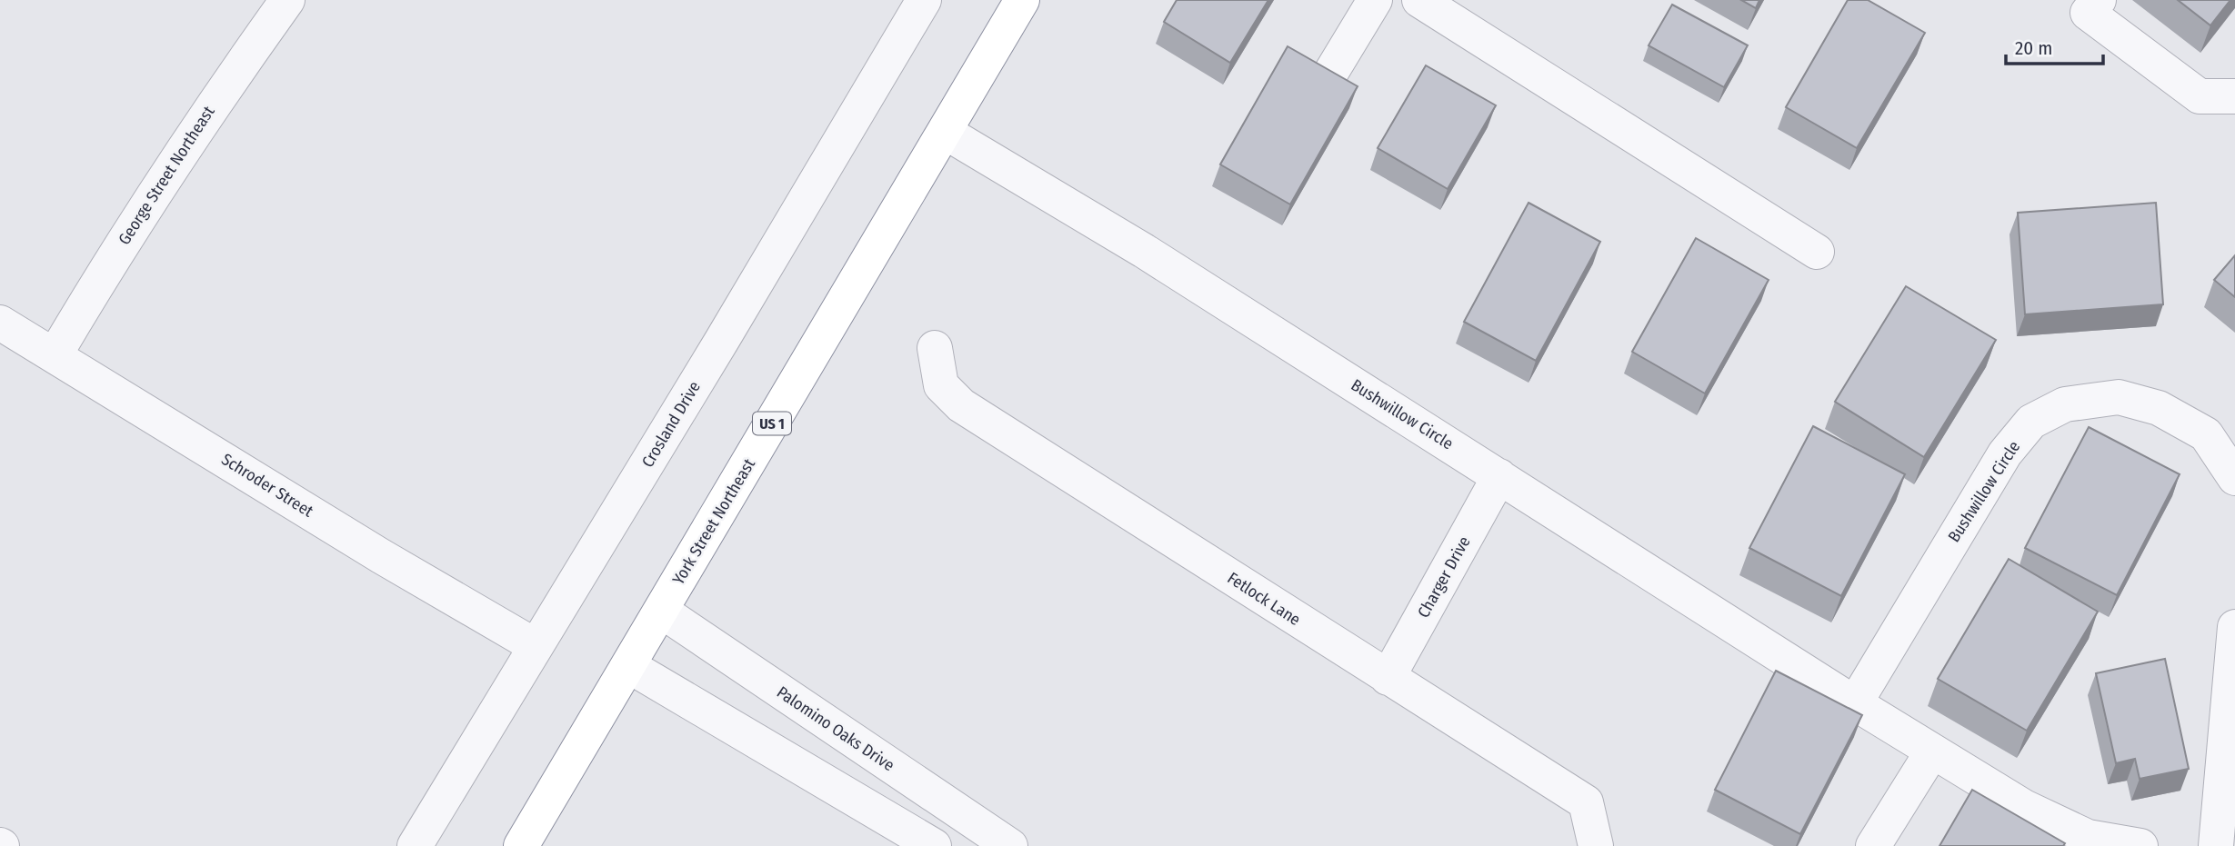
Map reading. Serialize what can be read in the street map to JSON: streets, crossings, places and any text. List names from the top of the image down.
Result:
{
  "streets": {
    "highway": ["US 1", "York Street Northeast"],
    "street": [
      "George Street Northeast",
      "Bushwillow Circle",
      "Crosland Drive",
      "Schroder Street",
      "Charger Drive",
      "Fetlock Lane",
      "Palomino Oaks Drive"
    ]
  },
  "crossings": [
    ["George Street Northeast", "Schroder Street"],
    ["Bushwillow Circle", "York Street Northeast"],
    ["Bushwillow Circle", "Charger Drive"],
    ["Crosland Drive", "Schroder Street"],
    ["York Street Northeast", "Palomino Oaks Drive"],
    ["Charger Drive", "Fetlock Lane"]
  ],
  "scale_bar": "20 m"
}
